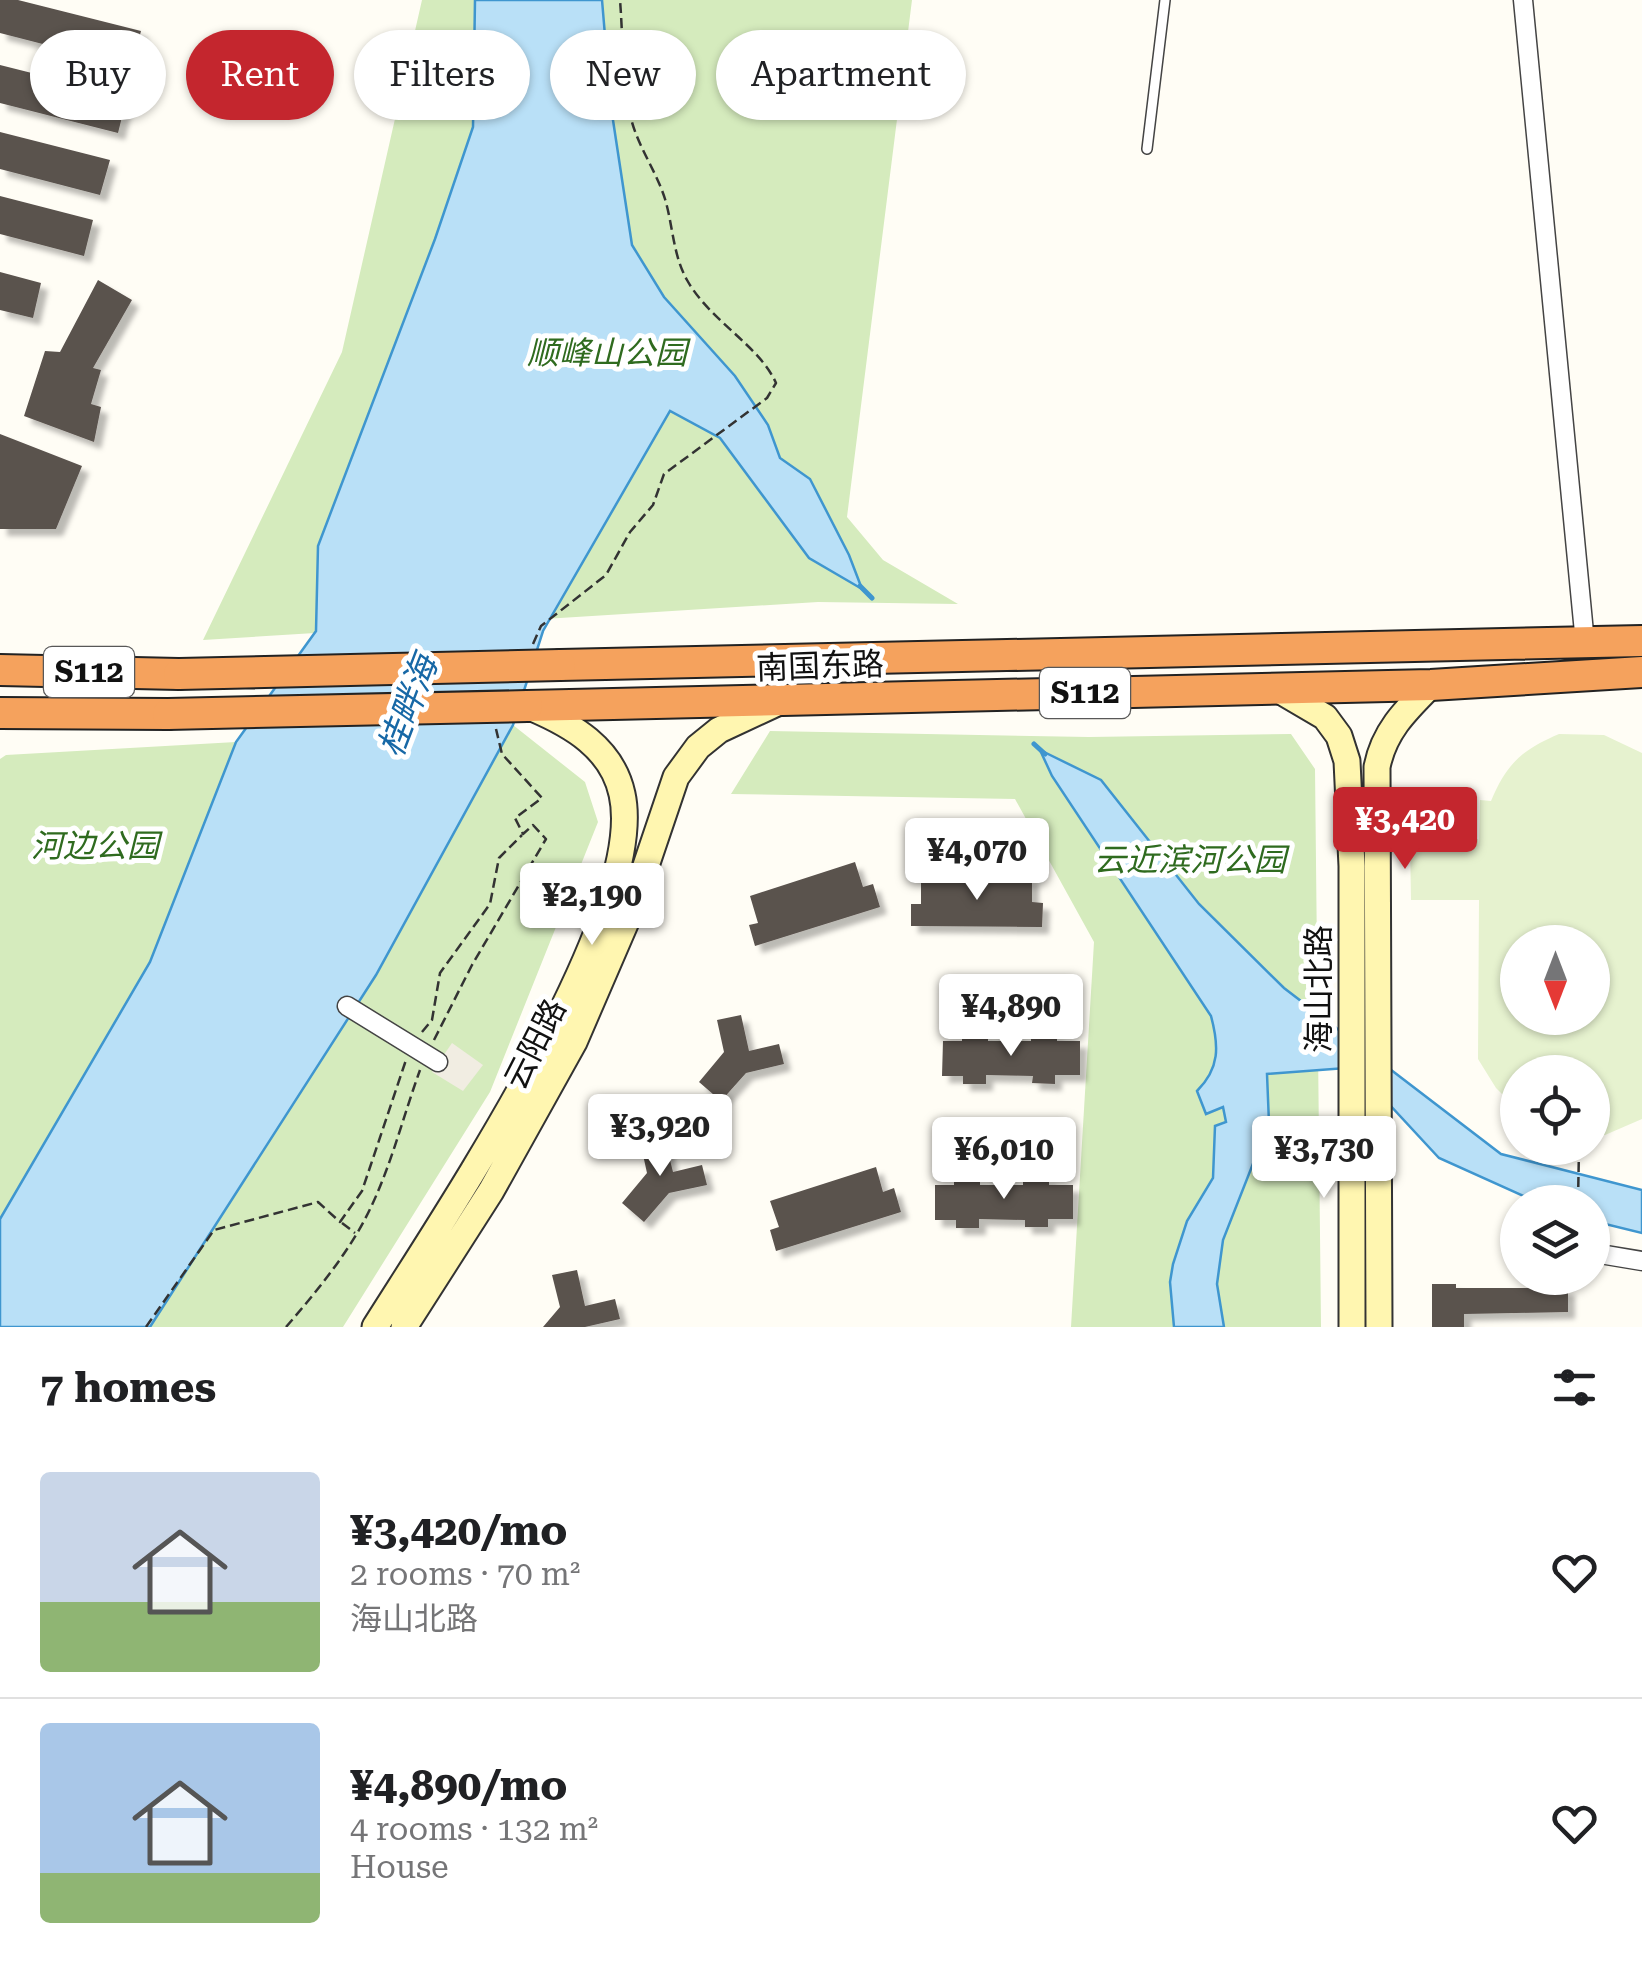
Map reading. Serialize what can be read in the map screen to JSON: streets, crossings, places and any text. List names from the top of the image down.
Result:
{
  "streets": {
    "highway": ["南国东路", "S112"],
    "main road": ["海山北路", "云阳路"]
  },
  "crossings": [
    ["南国东路", "海山北路"],
    ["南国东路", "云阳路"]
  ],
  "water": ["桂畔海"],
  "parks": ["顺峰山公园", "河边公园", "云近滨河公园"],
  "north": "bottom",
  "page": {
    "chip": [
      "Buy",
      "Rent",
      "Filters",
      "New",
      "Apartment"
    ],
    "price": [
      "¥3,420",
      "¥4,070",
      "¥2,190",
      "¥4,890",
      "¥3,920",
      "¥3,730",
      "¥6,010"
    ],
    "heading": "7 homes",
    "list": [
      {
        "name": "¥3,420/mo",
        "note": "2 rooms · 70 m² · 海山北路"
      },
      {
        "name": "¥4,890/mo",
        "note": "4 rooms · 132 m² · House"
      }
    ]
  }
}
